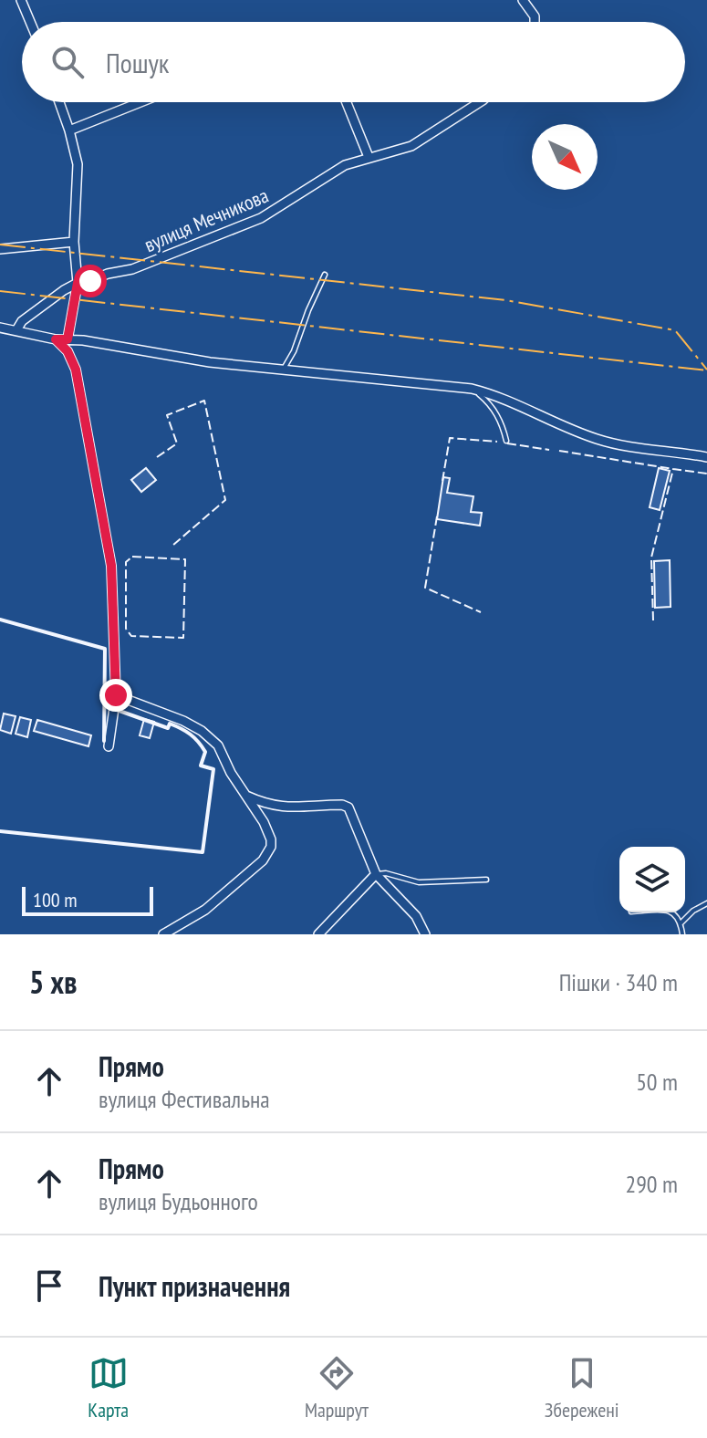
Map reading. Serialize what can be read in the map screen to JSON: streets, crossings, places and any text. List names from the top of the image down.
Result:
{
  "streets": {
    "street": ["вулиця Мечникова"]
  },
  "scale_bar": "100 m",
  "north": "bottom right",
  "page": {
    "search": "Пошук",
    "scale": "100 m",
    "heading": ["5 хв", "Пішки · 340 m"],
    "list": [
      ["Прямо", "вулиця Фестивальна", "50 m"],
      ["Прямо", "вулиця Будьонного", "290 m"],
      "Пункт призначення"
    ],
    "nav": ["Карта", "Маршрут", "Збережені"]
  }
}
